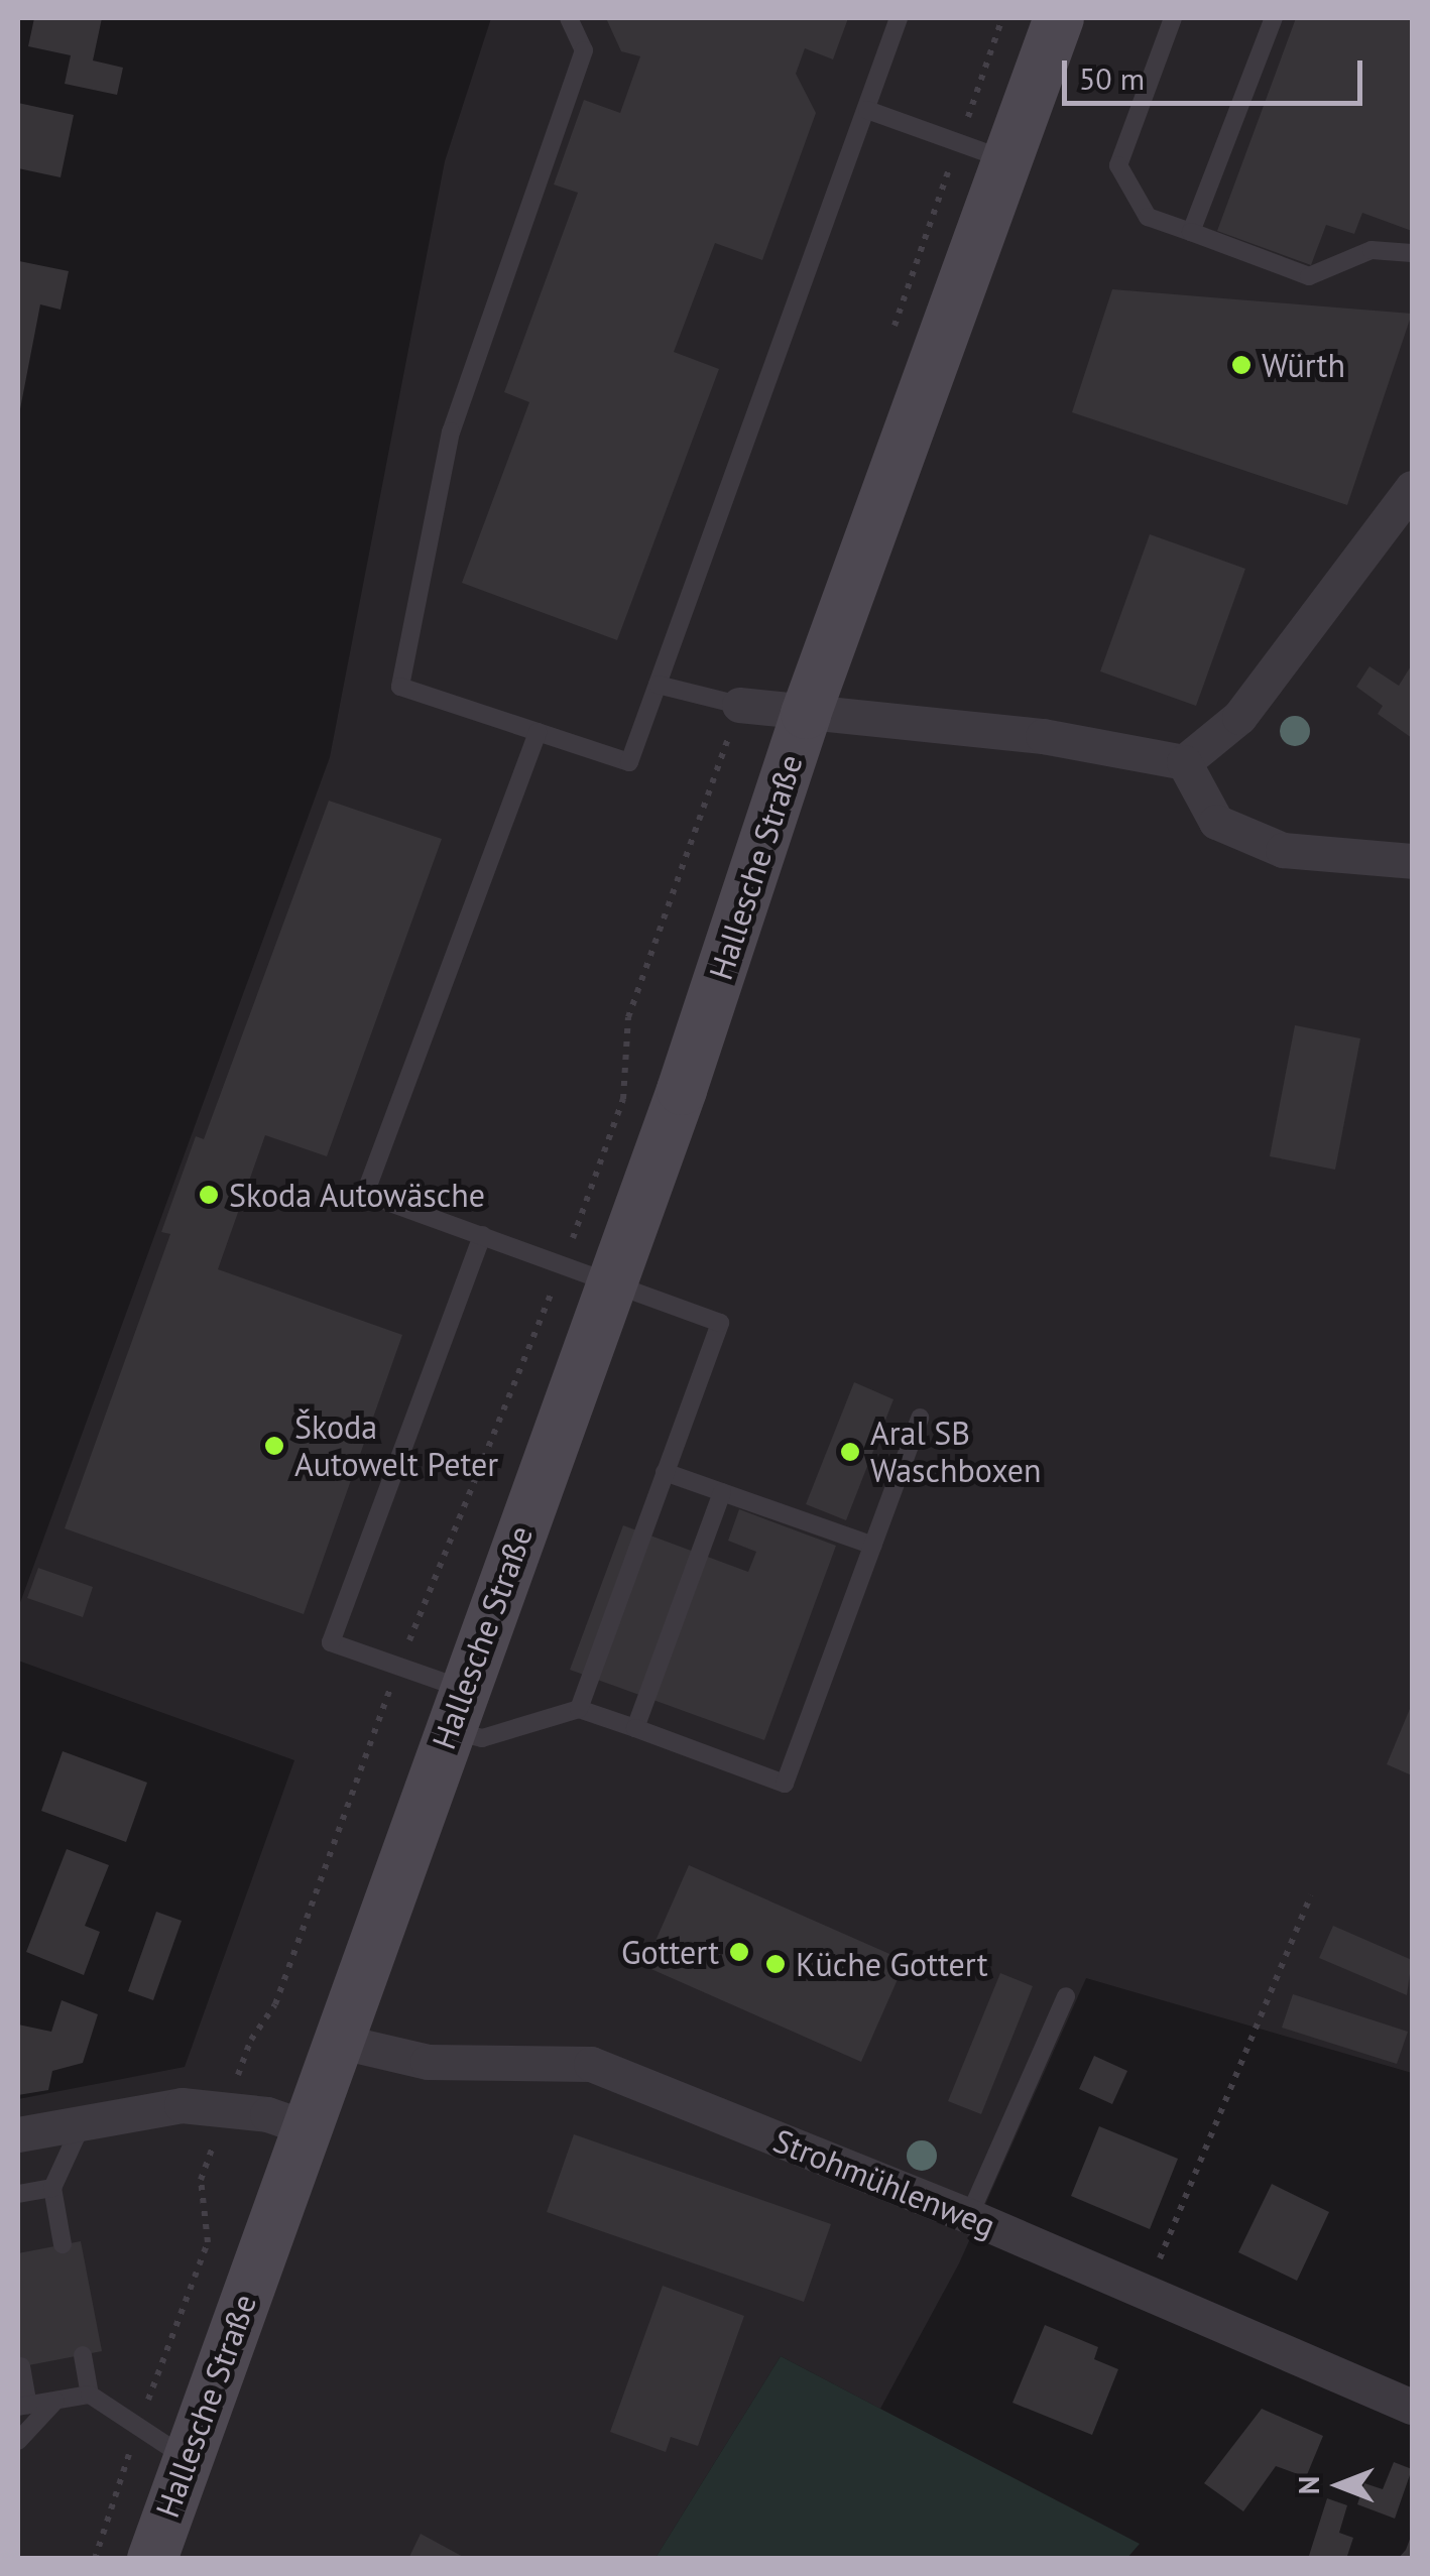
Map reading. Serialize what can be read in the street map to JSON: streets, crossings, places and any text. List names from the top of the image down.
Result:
{
  "streets": {
    "main road": ["Hallesche Straße"],
    "street": ["Strohmühlenweg"]
  },
  "crossings": [
    ["Hallesche Straße", "Strohmühlenweg"]
  ],
  "places": [
    "Würth",
    "Skoda Autowäsche",
    "Škoda Autowelt Peter",
    "Aral SB Waschboxen",
    "Gottert",
    "Küche Gottert"
  ],
  "scale_bar": "50 m",
  "north": "left"
}
